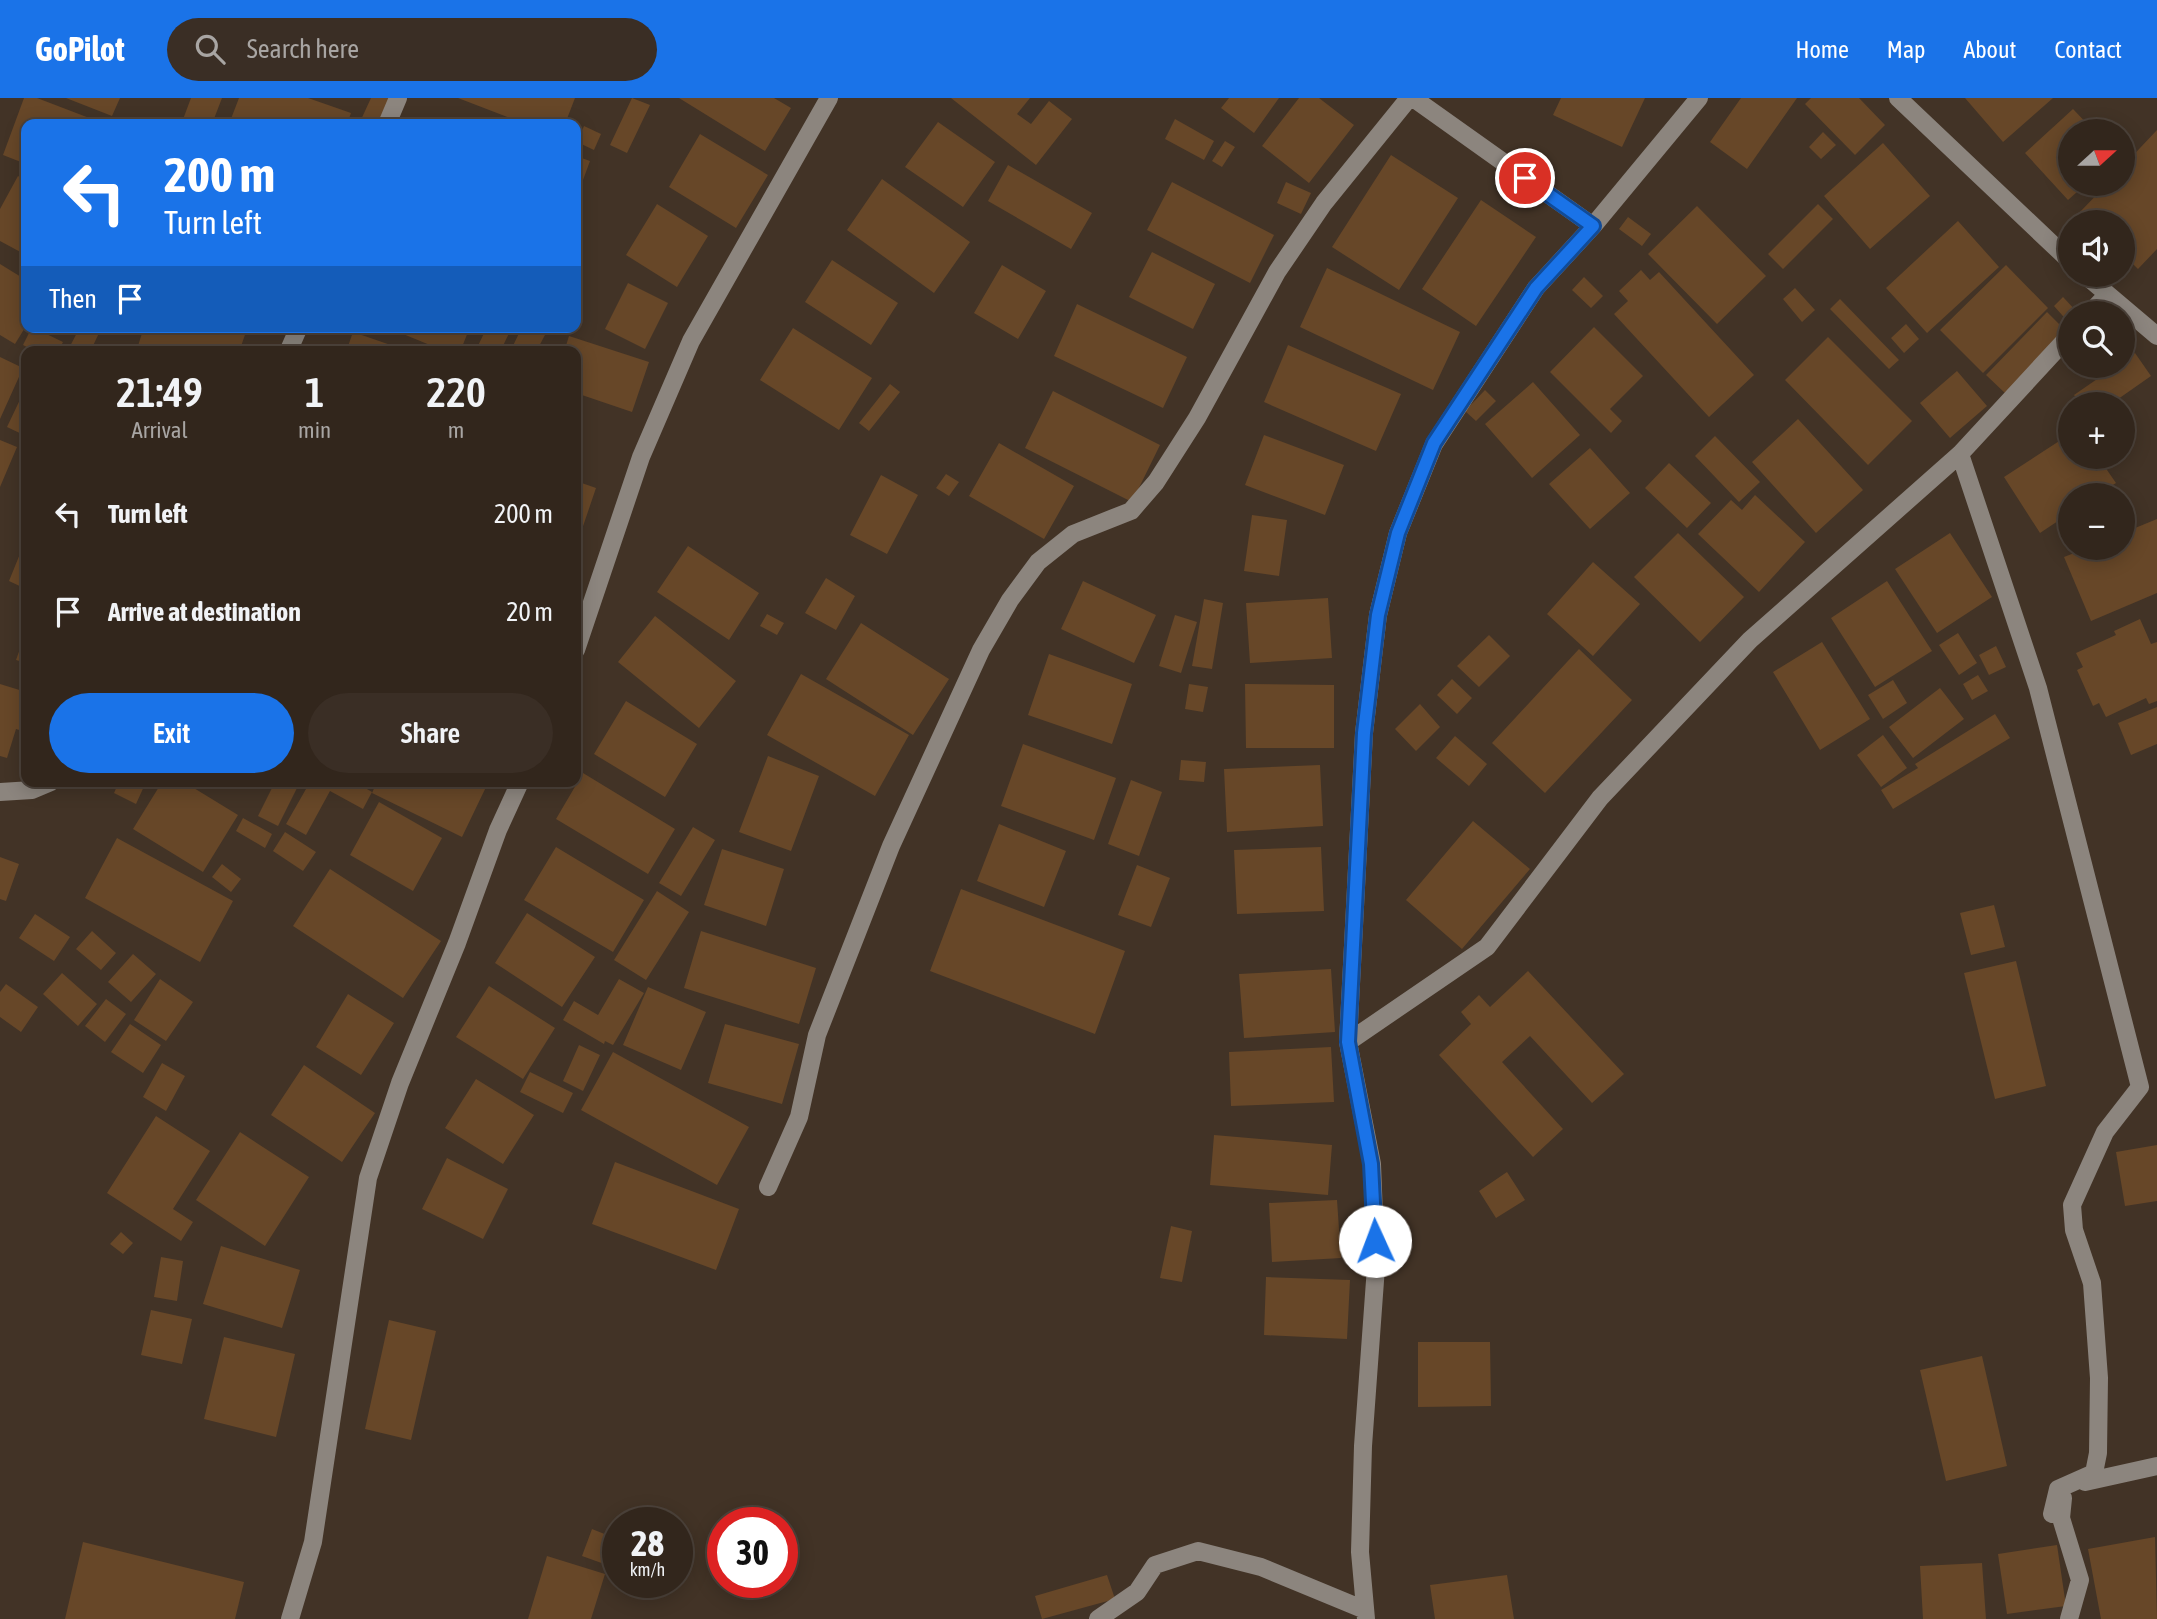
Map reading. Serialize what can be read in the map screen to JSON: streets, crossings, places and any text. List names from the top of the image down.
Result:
{
  "north": "right",
  "page": {
    "header": "GoPilot",
    "search": "Search here",
    "nav": [
      "Home",
      "Map",
      "About",
      "Contact"
    ],
    "map_buttons": ["+", "−"],
    "turn": ["200 m", "Turn left"],
    "then": "Then",
    "eta": [
      "21:49",
      "Arrival",
      "1",
      "min",
      "220",
      "m"
    ],
    "list": [
      {
        "name": "Turn left",
        "value": "200 m"
      },
      {
        "name": "Arrive at destination",
        "value": "20 m"
      }
    ],
    "buttons": ["Exit", "Share"],
    "speed": "28 km/h",
    "limit": "30"
  }
}
